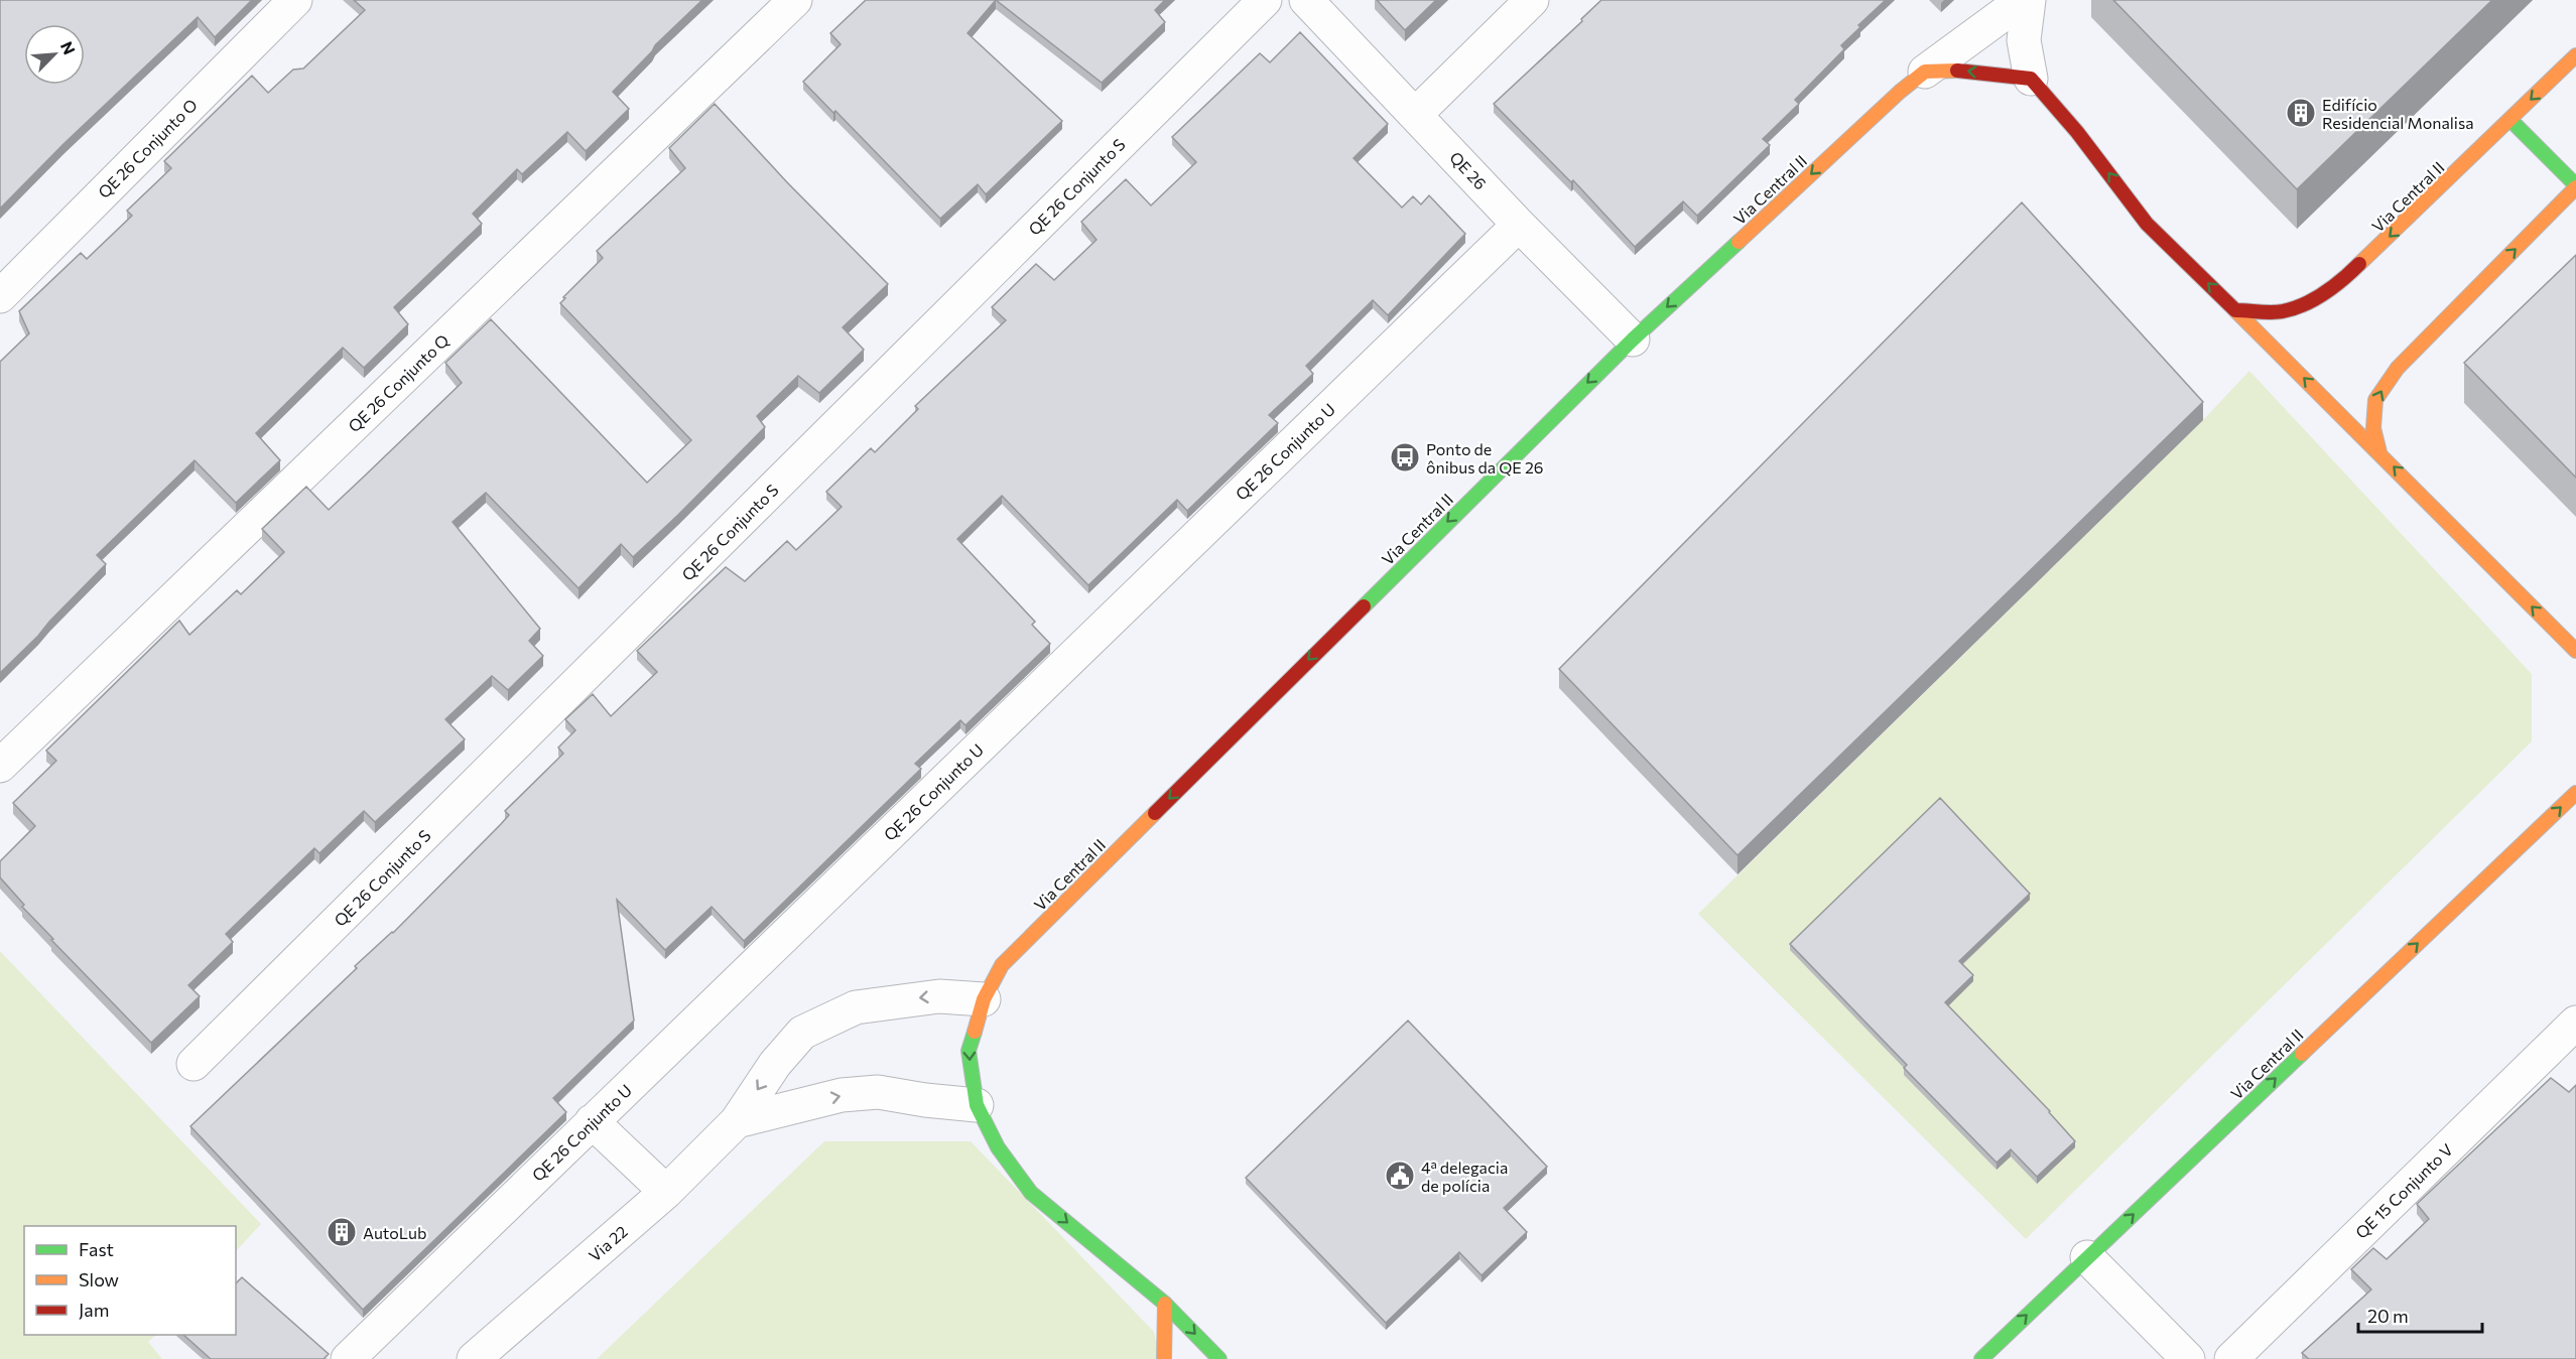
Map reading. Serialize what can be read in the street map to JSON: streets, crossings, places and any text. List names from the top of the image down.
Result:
{
  "streets": {
    "street": [
      "QE 26 Conjunto O",
      "QE 26",
      "QE 26 Conjunto S",
      "Via Central II",
      "QE 26 Conjunto Q",
      "QE 26 Conjunto U",
      "QE 15 Conjunto V",
      "Via 22"
    ]
  },
  "crossings": [
    ["QE 26", "Via Central II"],
    ["QE 26", "QE 26 Conjunto U"],
    ["Via Central II", "Via 22"]
  ],
  "places": {
    "building": ["Edifício Residencial Monalisa", "AutoLub"],
    "bus stop": ["Ponto de ônibus da QE 26"],
    "public building": ["4ª delegacia de polícia"]
  },
  "legend": ["Fast", "Slow", "Jam"],
  "scale_bar": "20 m",
  "north": "top right"
}
